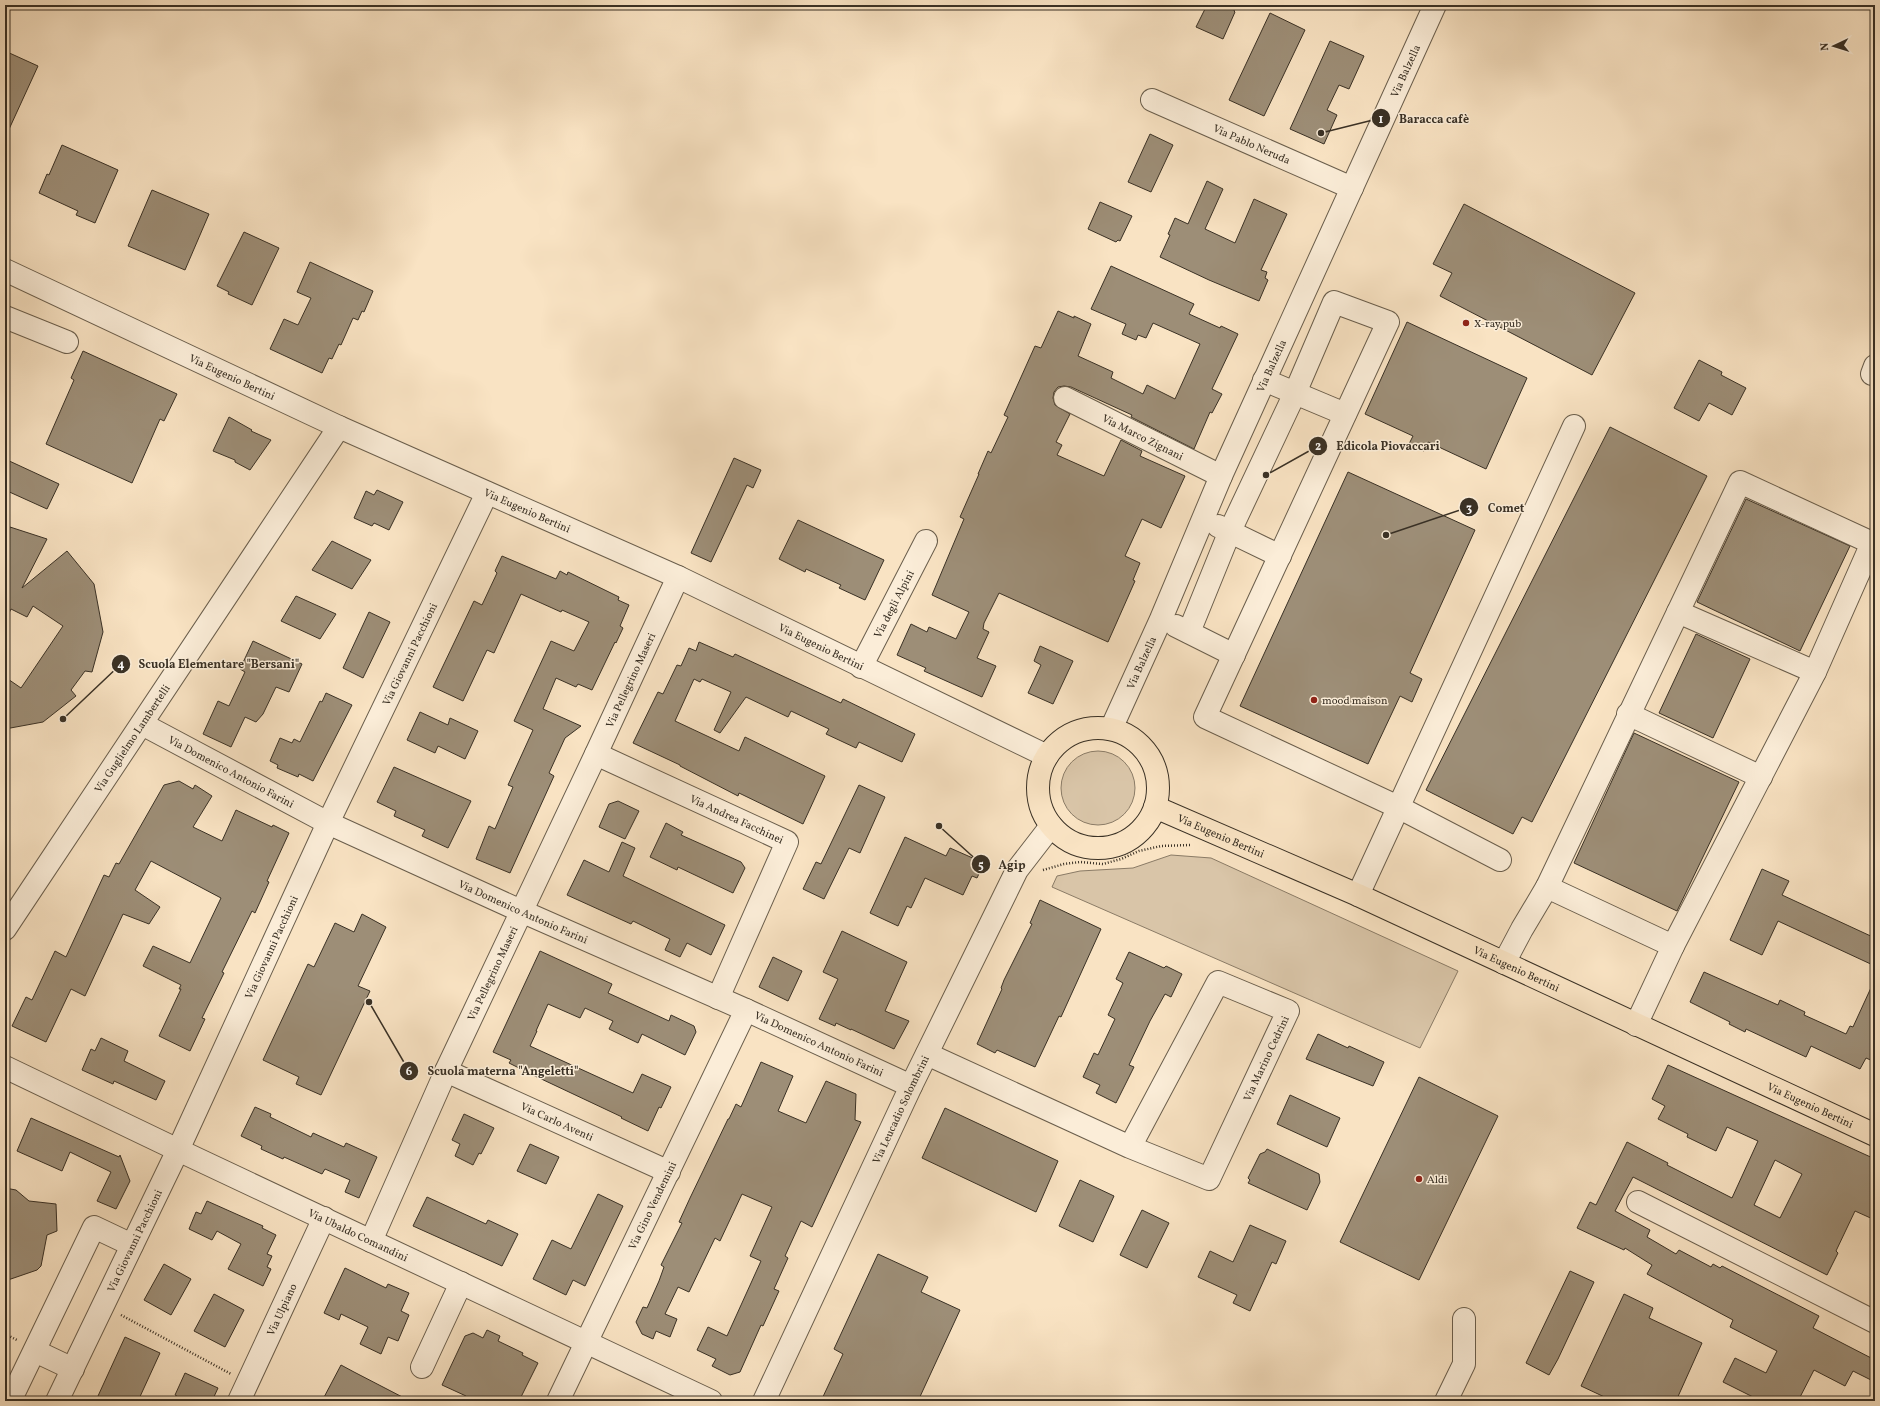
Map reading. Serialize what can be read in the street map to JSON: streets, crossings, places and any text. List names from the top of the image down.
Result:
{
  "streets": {
    "main road": ["Via Eugenio Bertini"],
    "street": [
      "Via Balzella",
      "Via Pablo Neruda",
      "Via Marco Zignani",
      "Via degli Alpini",
      "Via Giovanni Pacchioni",
      "Via Pellegrino Maseri",
      "Via Guglielmo Lambertelli",
      "Via Domenico Antonio Farini",
      "Via Andrea Facchinei",
      "Via Marino Cedrini",
      "Via Leucadio Solombrini",
      "Via Carlo Aventi",
      "Via Gino Vendemini",
      "Via Ubaldo Comandini",
      "Via Ulpiano"
    ]
  },
  "crossings": [
    ["Via Balzella", "Via Pablo Neruda"],
    ["Via Balzella", "Via Eugenio Bertini"],
    ["Via Balzella", "Via Marco Zignani"],
    ["Via Balzella", "Via Leucadio Solombrini"],
    ["Via Eugenio Bertini", "Via degli Alpini"],
    ["Via Eugenio Bertini", "Via Giovanni Pacchioni"],
    ["Via Eugenio Bertini", "Via Pellegrino Maseri"],
    ["Via Eugenio Bertini", "Via Guglielmo Lambertelli"],
    ["Via Eugenio Bertini", "Via Leucadio Solombrini"],
    ["Via Giovanni Pacchioni", "Via Domenico Antonio Farini"],
    ["Via Giovanni Pacchioni", "Via Ubaldo Comandini"],
    ["Via Pellegrino Maseri", "Via Domenico Antonio Farini"],
    ["Via Pellegrino Maseri", "Via Andrea Facchinei"],
    ["Via Pellegrino Maseri", "Via Carlo Aventi"],
    ["Via Pellegrino Maseri", "Via Ubaldo Comandini"],
    ["Via Guglielmo Lambertelli", "Via Domenico Antonio Farini"],
    ["Via Domenico Antonio Farini", "Via Andrea Facchinei"],
    ["Via Domenico Antonio Farini", "Via Leucadio Solombrini"],
    ["Via Domenico Antonio Farini", "Via Gino Vendemini"],
    ["Via Marino Cedrini", "Via Leucadio Solombrini"],
    ["Via Carlo Aventi", "Via Gino Vendemini"],
    ["Via Gino Vendemini", "Via Ubaldo Comandini"],
    ["Via Ubaldo Comandini", "Via Ulpiano"]
  ],
  "places": [
    "Baracca cafè",
    "X-ray pub",
    "Edicola Piovaccari",
    "Comet",
    "mood maison",
    "Scuola Elementare \"Bersani\"",
    "Agip",
    "Scuola materna \"Angeletti\"",
    "Aldi"
  ],
  "north": "left"
}
